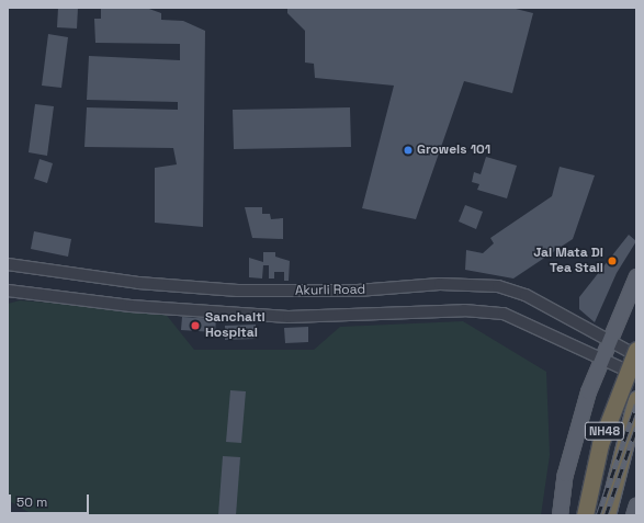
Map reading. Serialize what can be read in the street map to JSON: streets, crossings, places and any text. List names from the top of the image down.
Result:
{
  "streets": {
    "highway": ["NH48"],
    "street": ["Akurli Road"]
  },
  "places": ["Growels 101", "Jai Mata Di Tea Stall", "Sanchaiti Hospital"],
  "scale_bar": "50 m"
}
